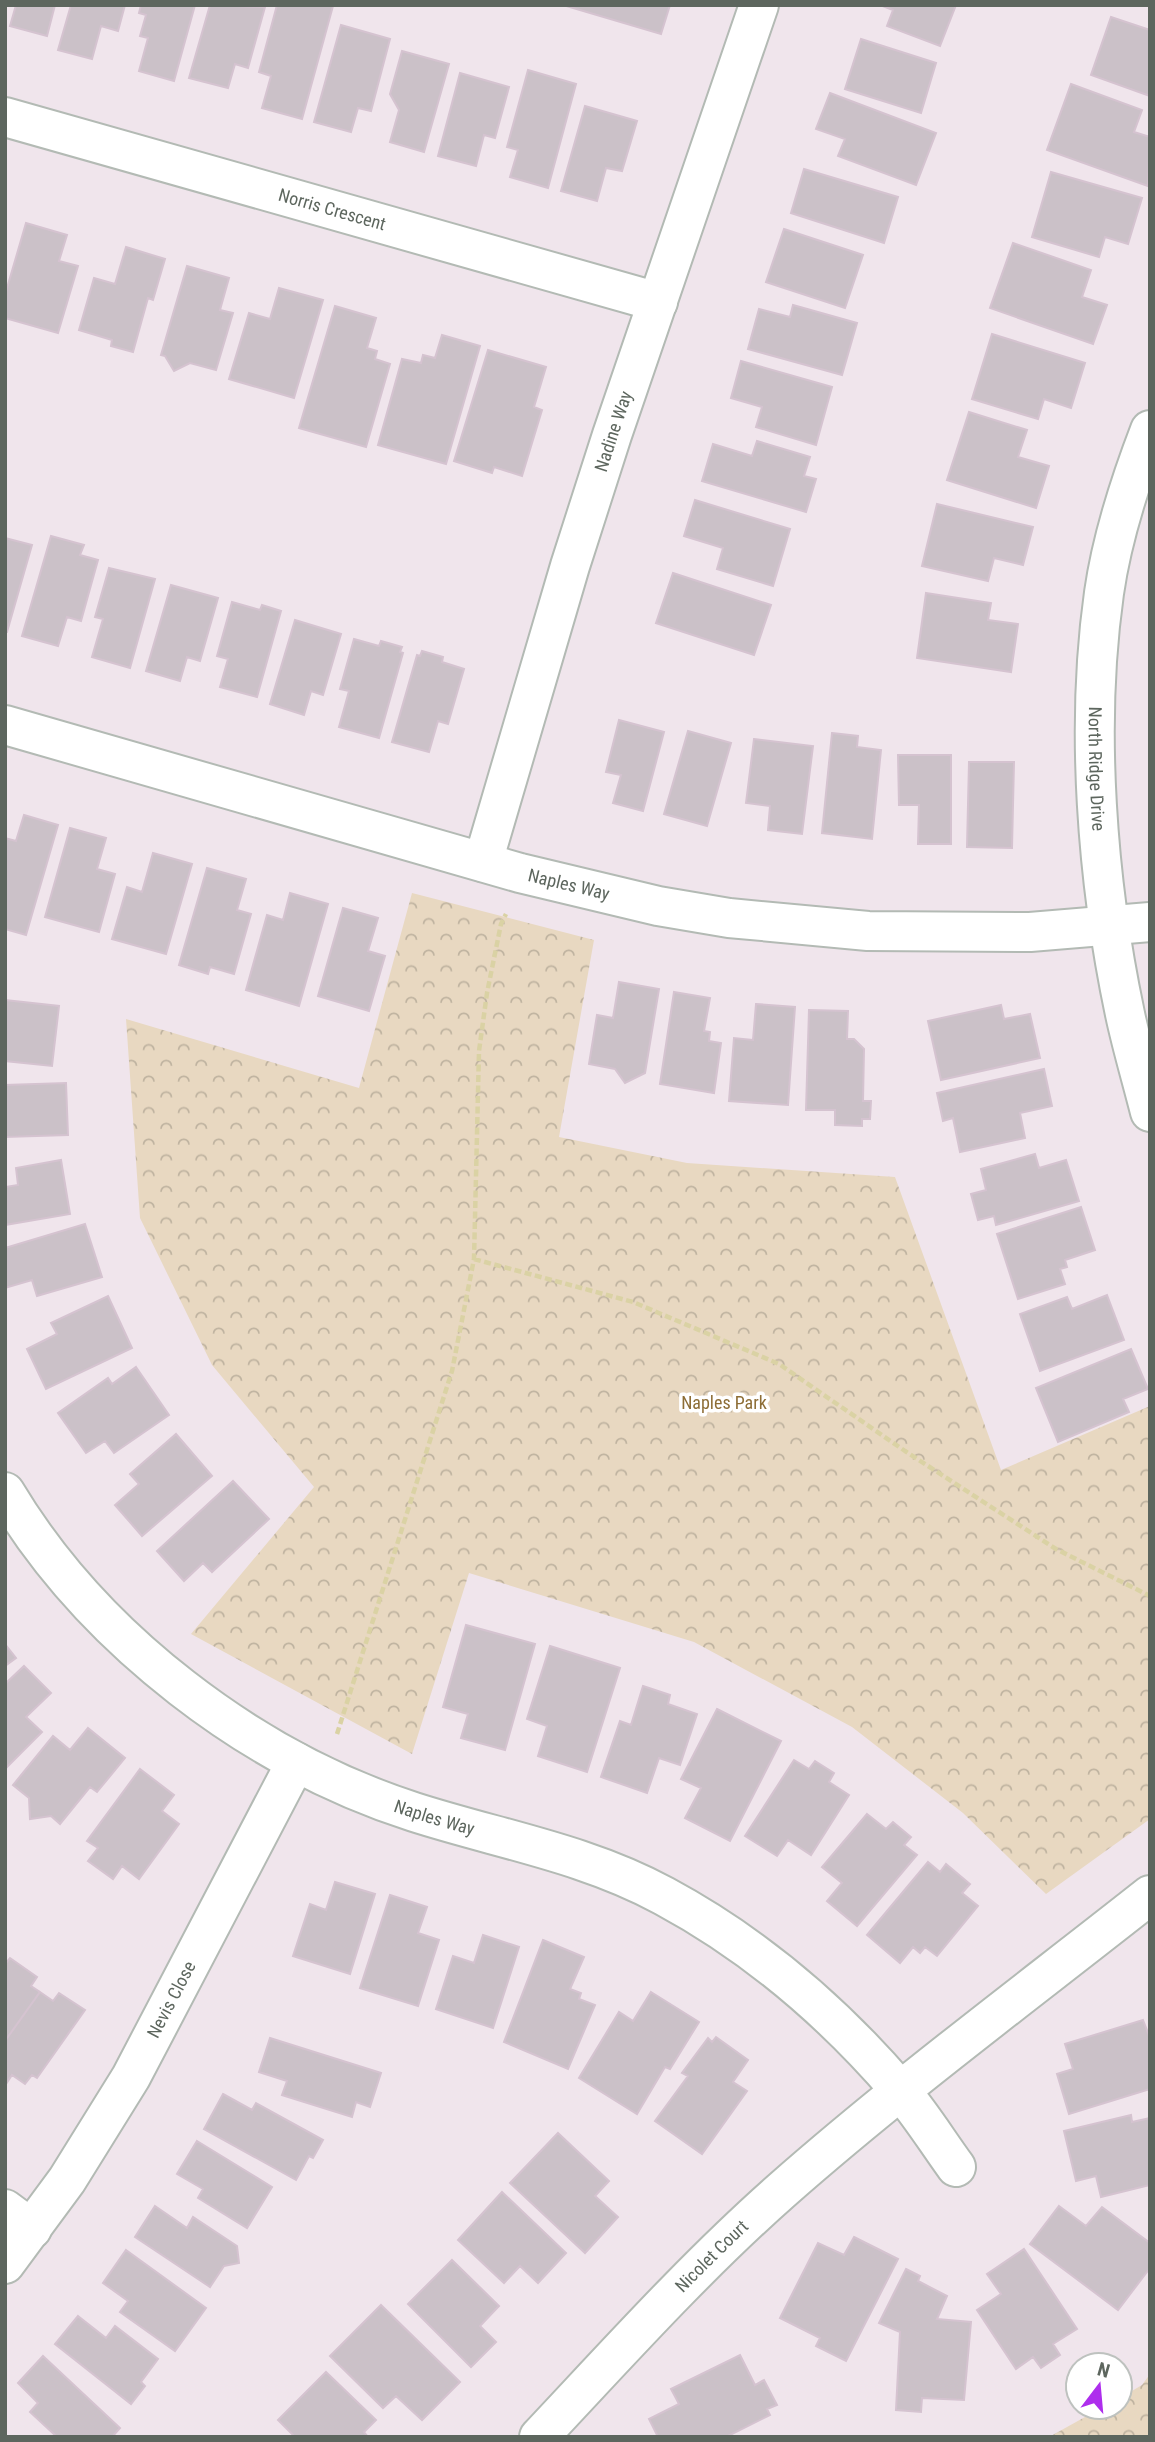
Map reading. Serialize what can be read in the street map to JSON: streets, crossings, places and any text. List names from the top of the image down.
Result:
{
  "streets": {
    "street": [
      "Norris Crescent",
      "Nadine Way",
      "North Ridge Drive",
      "Naples Way",
      "Nevis Close",
      "Nicolet Court"
    ]
  },
  "crossings": [
    ["Norris Crescent", "Nadine Way"],
    ["Nadine Way", "Naples Way"],
    ["North Ridge Drive", "Naples Way"],
    ["Naples Way", "Nevis Close"],
    ["Naples Way", "Nicolet Court"]
  ],
  "parks": ["Naples Park"],
  "north": "top"
}
